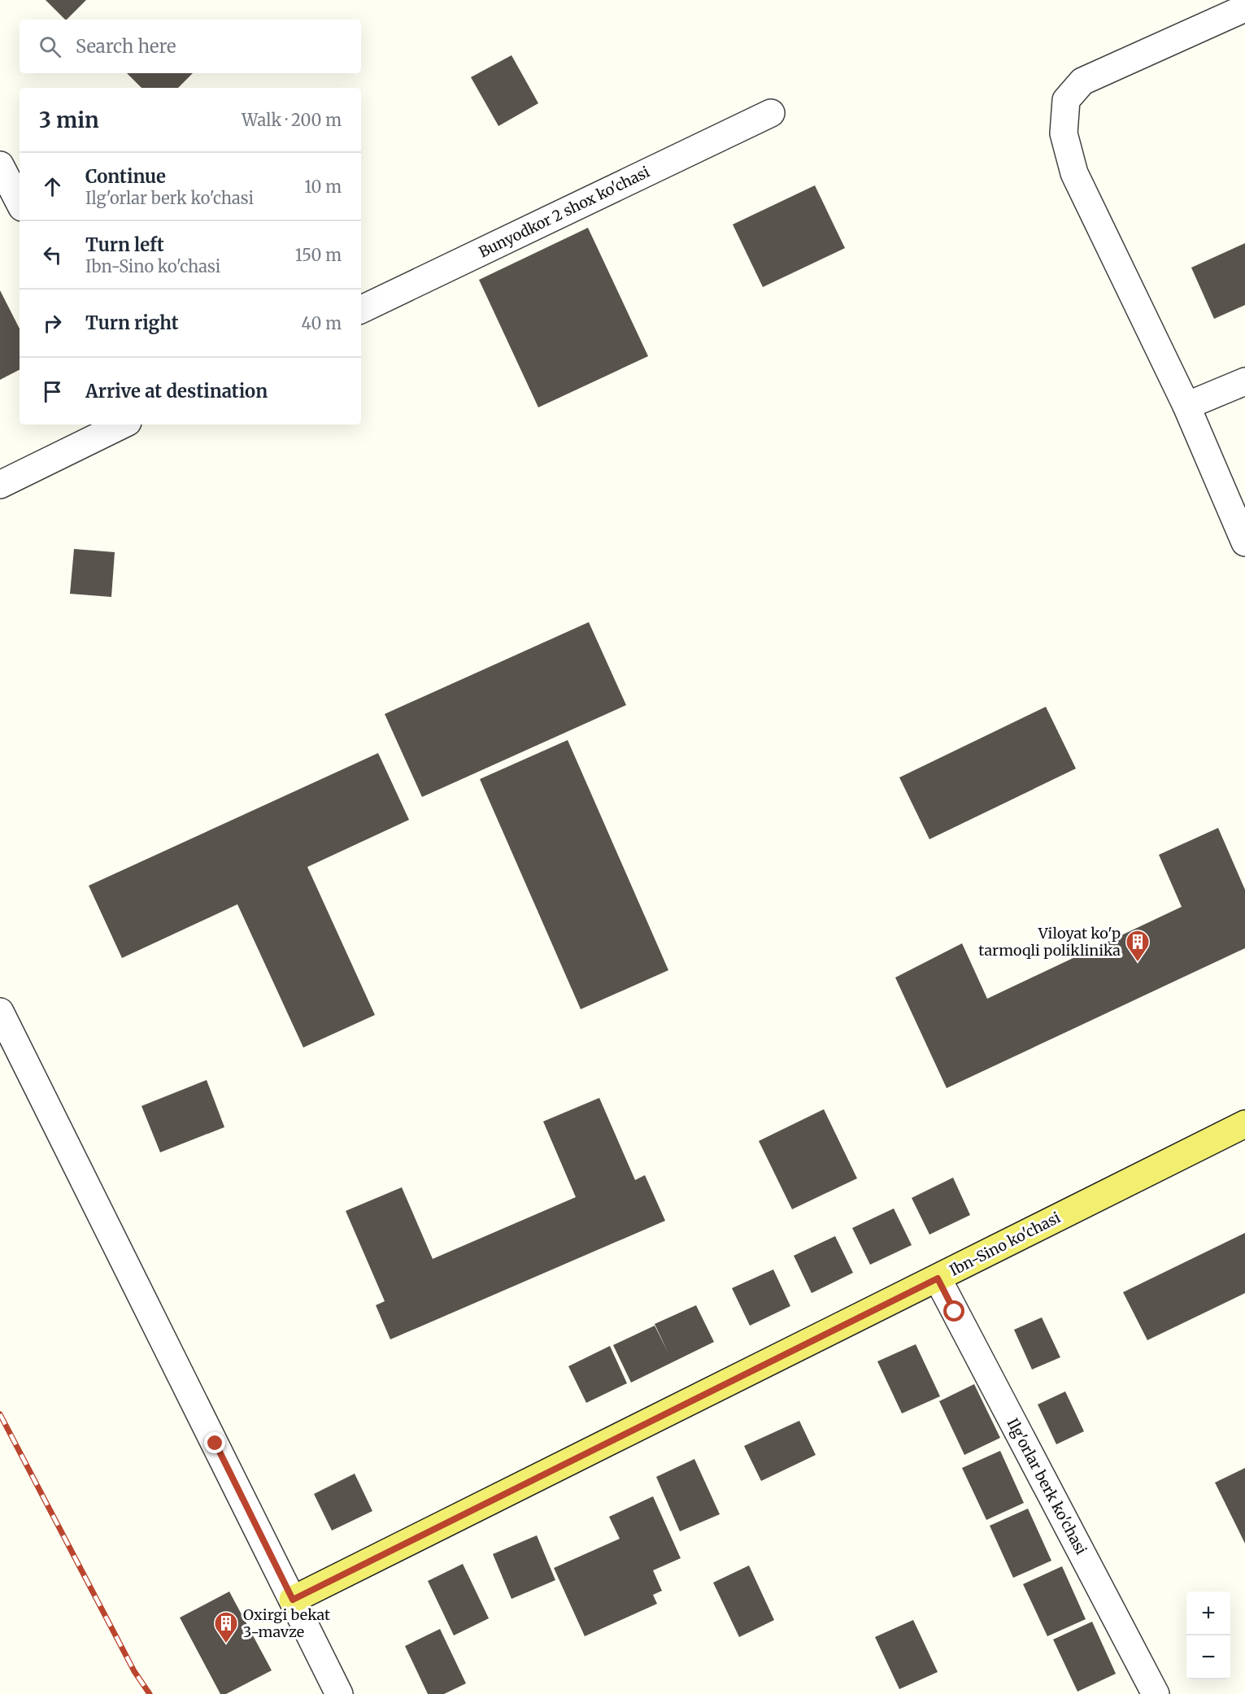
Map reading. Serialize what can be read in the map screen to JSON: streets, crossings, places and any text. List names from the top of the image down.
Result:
{
  "streets": {
    "main road": ["Ibn-Sino ko'chasi"],
    "street": ["Bunyodkor 2 shox ko'chasi", "Ilg'orlar berk ko'chasi"]
  },
  "crossings": [
    ["Ibn-Sino ko'chasi", "Ilg'orlar berk ko'chasi"]
  ],
  "places": {
    "building": ["Viloyat ko'p tarmoqli poliklinika", "Oxirgi bekat 3-mavze"]
  },
  "page": {
    "search": "Search here",
    "heading": ["3 min", "Walk · 200 m"],
    "list": [
      ["Continue", "Ilg'orlar berk ko'chasi", "10 m"],
      ["Turn left", "Ibn-Sino ko'chasi", "150 m"],
      ["Turn right", "40 m"],
      "Arrive at destination"
    ],
    "map_buttons": ["+", "−"]
  }
}
